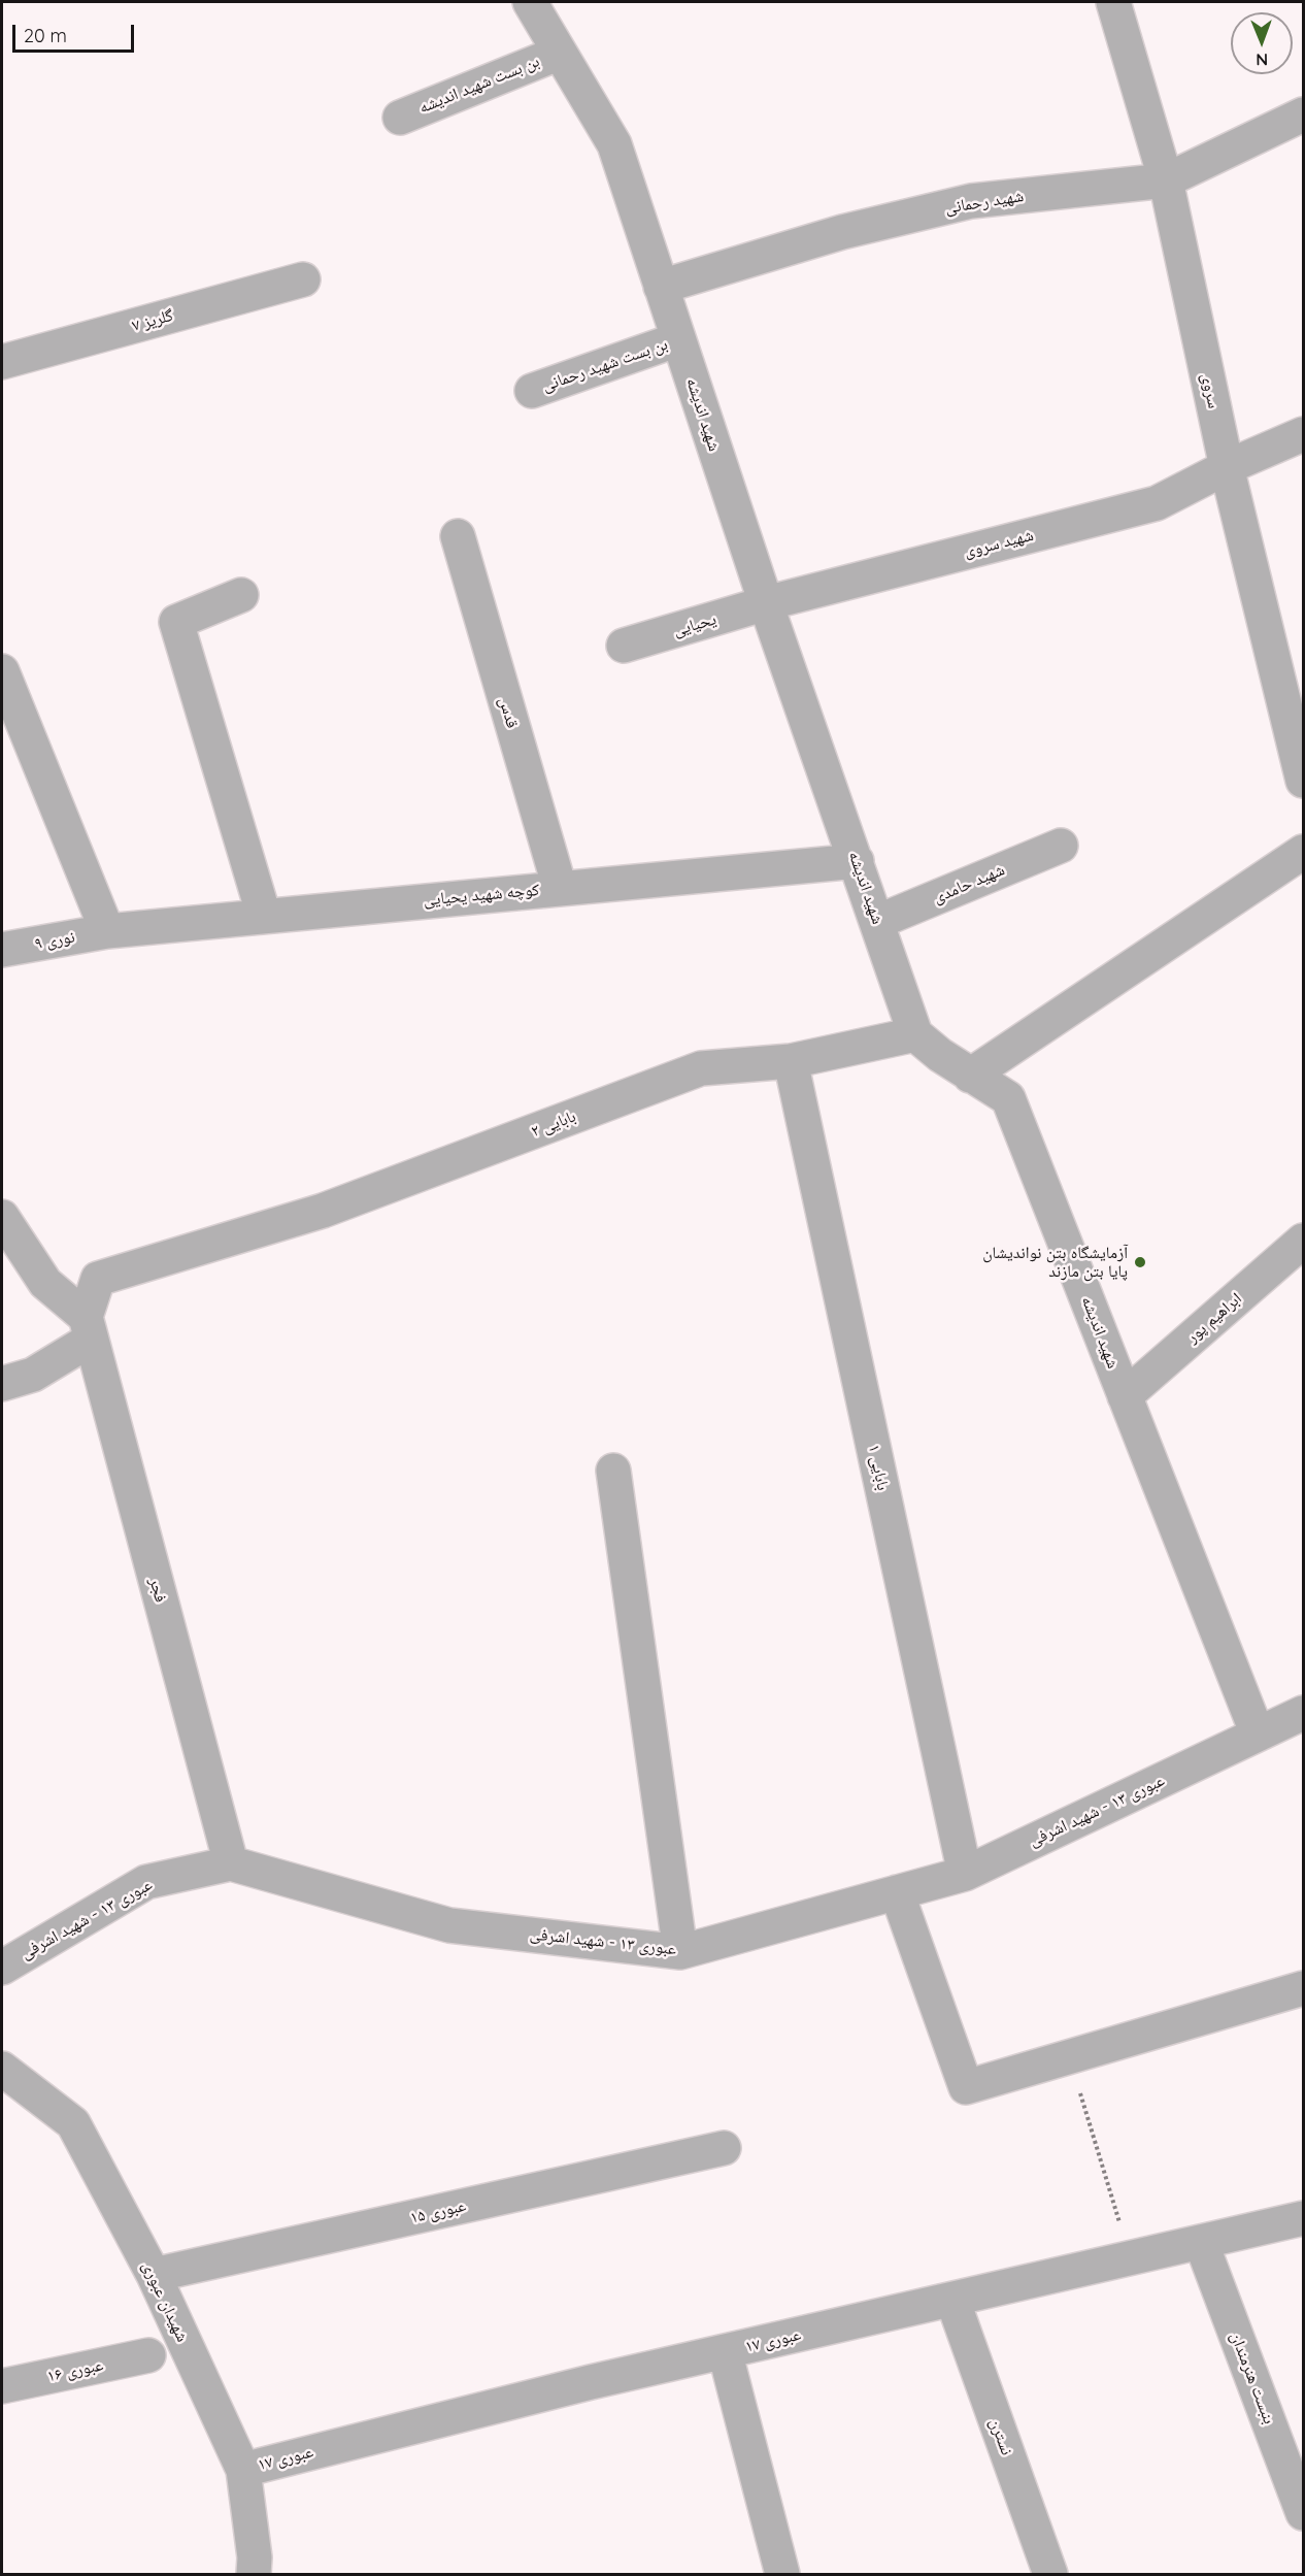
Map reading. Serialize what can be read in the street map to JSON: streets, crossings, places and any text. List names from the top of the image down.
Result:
{
  "streets": {
    "street": [
      "بن بست شهید اندیشه",
      "شهید رحمانی",
      "گلریز ۷",
      "بن بست شهید رحمانی",
      "سروی",
      "شهید اندیشه",
      "شهید سروی",
      "یحیایی",
      "قدس",
      "شهید حامدی",
      "کوچه شهید یحیایی",
      "نوری ۹",
      "بابایی ۲",
      "ابراهیم پور",
      "بابایی ۱",
      "فجر",
      "عبوری ۱۳ - شهید اشرفی",
      "عبوری ۱۵",
      "شهیدان عبوری",
      "عبوری ۱۷",
      "عبوری ۱۶",
      "بنبست هنرمندان",
      "نسترن"
    ]
  },
  "crossings": [
    ["بن بست شهید اندیشه", "شهید اندیشه"],
    ["شهید رحمانی", "سروی"],
    ["شهید رحمانی", "شهید اندیشه"],
    ["بن بست شهید رحمانی", "شهید اندیشه"],
    ["سروی", "شهید سروی"],
    ["شهید اندیشه", "شهید سروی"],
    ["شهید اندیشه", "یحیایی"],
    ["شهید اندیشه", "شهید حامدی"],
    ["شهید اندیشه", "کوچه شهید یحیایی"],
    ["شهید اندیشه", "بابایی ۲"],
    ["شهید اندیشه", "ابراهیم پور"],
    ["شهید اندیشه", "عبوری ۱۳ - شهید اشرفی"],
    ["شهید سروی", "یحیایی"],
    ["قدس", "کوچه شهید یحیایی"],
    ["کوچه شهید یحیایی", "نوری ۹"],
    ["بابایی ۲", "بابایی ۱"],
    ["بابایی ۲", "فجر"],
    ["بابایی ۱", "عبوری ۱۳ - شهید اشرفی"],
    ["فجر", "عبوری ۱۳ - شهید اشرفی"],
    ["عبوری ۱۵", "شهیدان عبوری"],
    ["شهیدان عبوری", "عبوری ۱۷"],
    ["عبوری ۱۷", "بنبست هنرمندان"],
    ["عبوری ۱۷", "نسترن"]
  ],
  "places": ["آزمایشگاه بتن نواندیشان پایا بتن مازند"],
  "scale_bar": "20 m",
  "north": "bottom"
}
